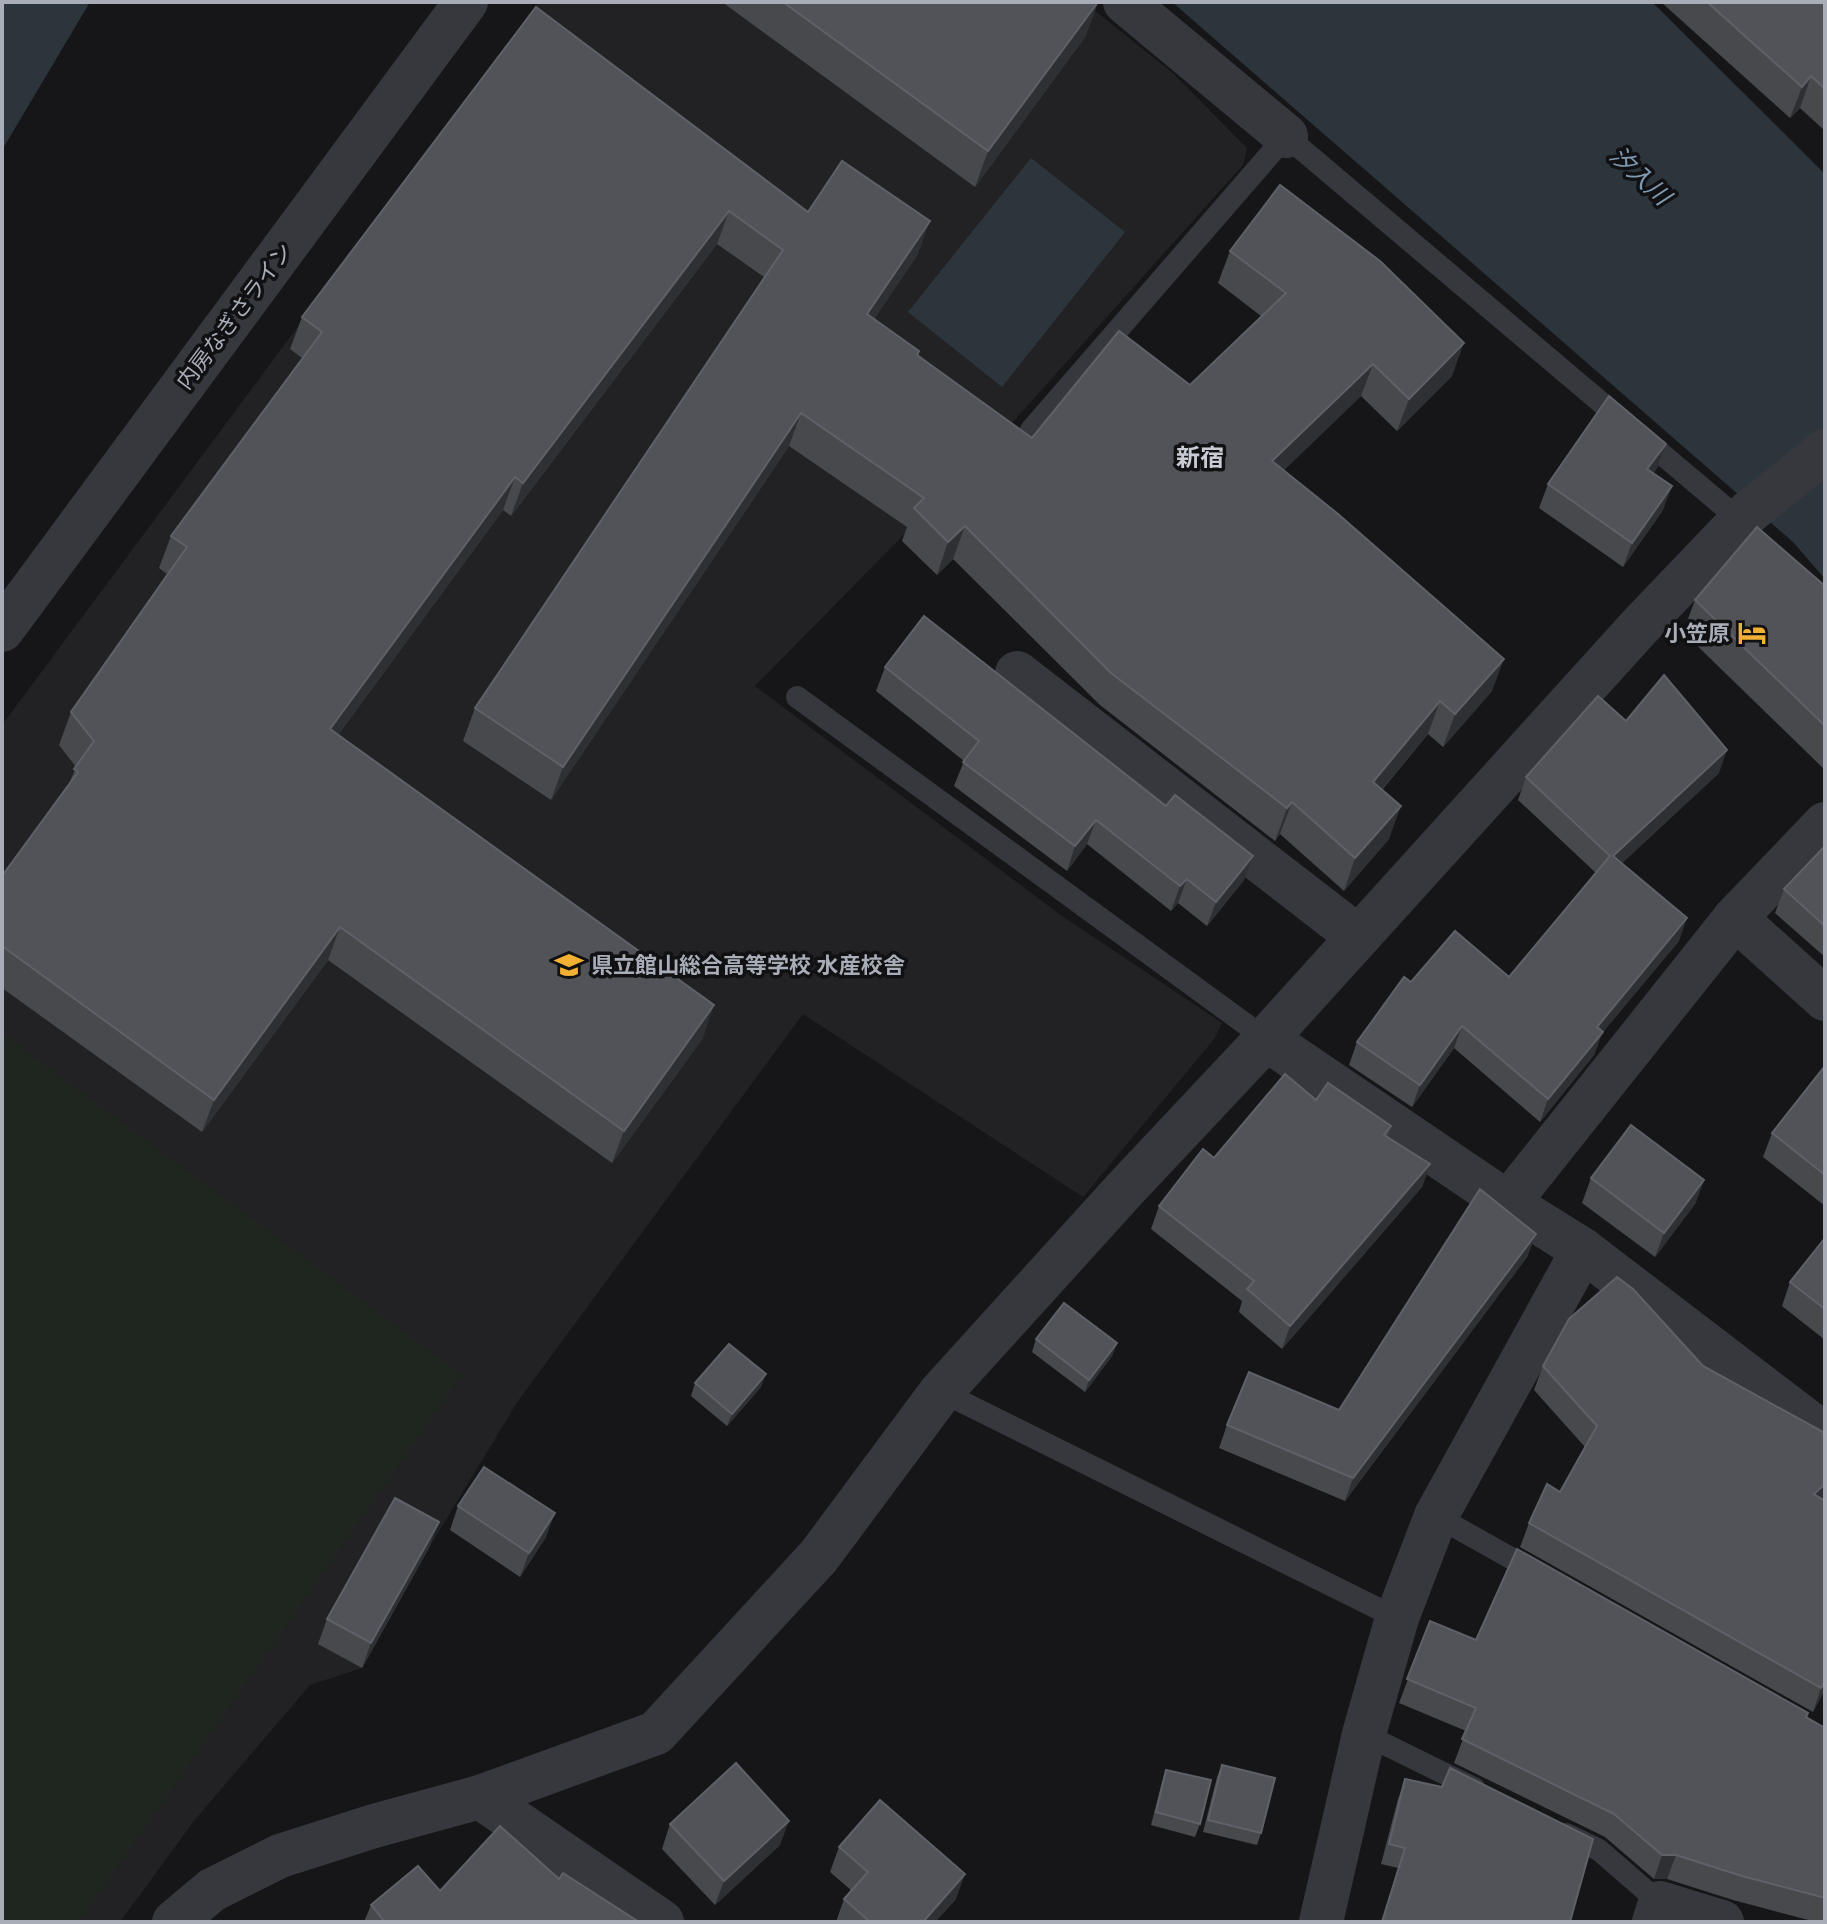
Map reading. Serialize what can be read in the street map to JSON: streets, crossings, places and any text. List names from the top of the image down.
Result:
{
  "streets": {
    "street": ["内房なぎさライン"]
  },
  "districts": ["新宿"],
  "water": ["汐入川"],
  "places": {
    "hotel": ["小笠原"],
    "school or university": ["県立館山総合高等学校 水産校舎"]
  }
}
